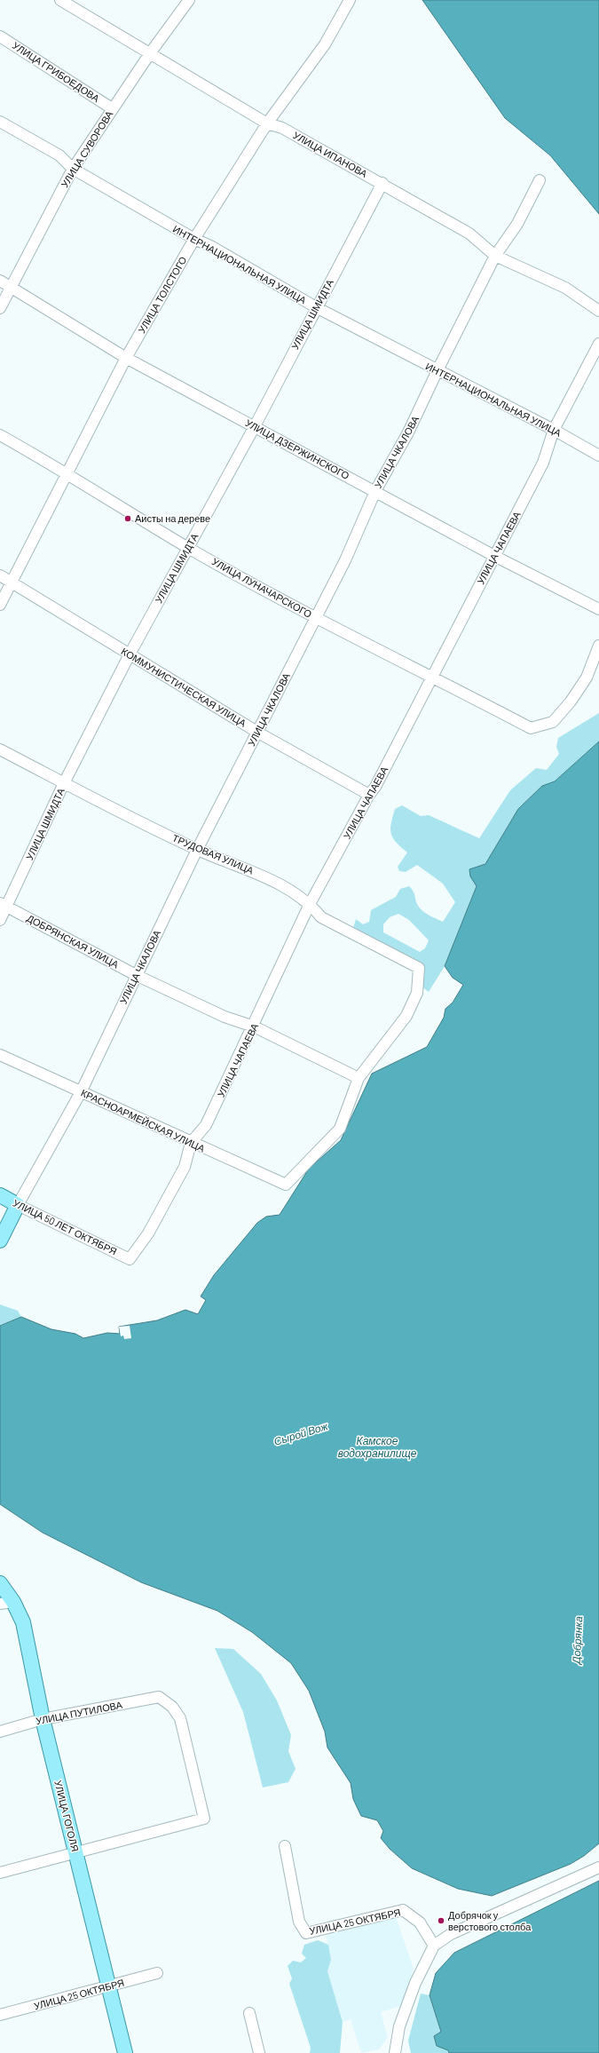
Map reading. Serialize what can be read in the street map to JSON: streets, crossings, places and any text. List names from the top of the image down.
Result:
{
  "streets": {
    "main road": ["УЛИЦА ЧКАЛОВА", "УЛИЦА 50 ЛЕТ ОКТЯБРЯ", "УЛИЦА ГОГОЛЯ"],
    "street": [
      "УЛИЦА ГРИБОЕДОВА",
      "УЛИЦА СУВОРОВА",
      "УЛИЦА ИПАНОВА",
      "ИНТЕРНАЦИОНАЛЬНАЯ УЛИЦА",
      "УЛИЦА ТОЛСТОГО",
      "УЛИЦА ШМИДТА",
      "УЛИЦА ДЗЕРЖИНСКОГО",
      "УЛИЦА ЧАПАЕВА",
      "УЛИЦА ЛУНАЧАРСКОГО",
      "КОММУНИСТИЧЕСКАЯ УЛИЦА",
      "ТРУДОВАЯ УЛИЦА",
      "ДОБРЯНСКАЯ УЛИЦА",
      "КРАСНОАРМЕЙСКАЯ УЛИЦА",
      "УЛИЦА ПУТИЛОВА",
      "УЛИЦА 25 ОКТЯБРЯ"
    ]
  },
  "crossings": [
    ["УЛИЦА ГРИБОЕДОВА", "УЛИЦА СУВОРОВА"],
    ["УЛИЦА СУВОРОВА", "УЛИЦА ИПАНОВА"],
    ["УЛИЦА СУВОРОВА", "ИНТЕРНАЦИОНАЛЬНАЯ УЛИЦА"],
    ["УЛИЦА СУВОРОВА", "УЛИЦА ДЗЕРЖИНСКОГО"],
    ["УЛИЦА ИПАНОВА", "УЛИЦА ТОЛСТОГО"],
    ["УЛИЦА ИПАНОВА", "УЛИЦА ШМИДТА"],
    ["УЛИЦА ИПАНОВА", "УЛИЦА ЧКАЛОВА"],
    ["ИНТЕРНАЦИОНАЛЬНАЯ УЛИЦА", "УЛИЦА ТОЛСТОГО"],
    ["ИНТЕРНАЦИОНАЛЬНАЯ УЛИЦА", "УЛИЦА ШМИДТА"],
    ["ИНТЕРНАЦИОНАЛЬНАЯ УЛИЦА", "УЛИЦА ЧКАЛОВА"],
    ["ИНТЕРНАЦИОНАЛЬНАЯ УЛИЦА", "УЛИЦА ЧАПАЕВА"],
    ["УЛИЦА ТОЛСТОГО", "УЛИЦА ДЗЕРЖИНСКОГО"],
    ["УЛИЦА ТОЛСТОГО", "УЛИЦА ЛУНАЧАРСКОГО"],
    ["УЛИЦА ТОЛСТОГО", "КОММУНИСТИЧЕСКАЯ УЛИЦА"],
    ["УЛИЦА ШМИДТА", "УЛИЦА ДЗЕРЖИНСКОГО"],
    ["УЛИЦА ШМИДТА", "УЛИЦА ЛУНАЧАРСКОГО"],
    ["УЛИЦА ШМИДТА", "КОММУНИСТИЧЕСКАЯ УЛИЦА"],
    ["УЛИЦА ШМИДТА", "ТРУДОВАЯ УЛИЦА"],
    ["УЛИЦА ШМИДТА", "ДОБРЯНСКАЯ УЛИЦА"],
    ["УЛИЦА ДЗЕРЖИНСКОГО", "УЛИЦА ЧКАЛОВА"],
    ["УЛИЦА ДЗЕРЖИНСКОГО", "УЛИЦА ЧАПАЕВА"],
    ["УЛИЦА ЧКАЛОВА", "УЛИЦА ЛУНАЧАРСКОГО"],
    ["УЛИЦА ЧКАЛОВА", "КОММУНИСТИЧЕСКАЯ УЛИЦА"],
    ["УЛИЦА ЧКАЛОВА", "ТРУДОВАЯ УЛИЦА"],
    ["УЛИЦА ЧКАЛОВА", "ДОБРЯНСКАЯ УЛИЦА"],
    ["УЛИЦА ЧКАЛОВА", "КРАСНОАРМЕЙСКАЯ УЛИЦА"],
    ["УЛИЦА ЧКАЛОВА", "УЛИЦА 50 ЛЕТ ОКТЯБРЯ"],
    ["УЛИЦА ЧАПАЕВА", "УЛИЦА ЛУНАЧАРСКОГО"],
    ["УЛИЦА ЧАПАЕВА", "КОММУНИСТИЧЕСКАЯ УЛИЦА"],
    ["УЛИЦА ЧАПАЕВА", "ТРУДОВАЯ УЛИЦА"],
    ["УЛИЦА ЧАПАЕВА", "ДОБРЯНСКАЯ УЛИЦА"],
    ["УЛИЦА ЧАПАЕВА", "КРАСНОАРМЕЙСКАЯ УЛИЦА"],
    ["УЛИЦА ЧАПАЕВА", "УЛИЦА 50 ЛЕТ ОКТЯБРЯ"],
    ["ТРУДОВАЯ УЛИЦА", "ДОБРЯНСКАЯ УЛИЦА"],
    ["ТРУДОВАЯ УЛИЦА", "КРАСНОАРМЕЙСКАЯ УЛИЦА"],
    ["ДОБРЯНСКАЯ УЛИЦА", "КРАСНОАРМЕЙСКАЯ УЛИЦА"],
    ["УЛИЦА ПУТИЛОВА", "УЛИЦА ГОГОЛЯ"],
    ["УЛИЦА ГОГОЛЯ", "УЛИЦА 25 ОКТЯБРЯ"]
  ],
  "water": ["Сырой Вож", "Камское водохранилище", "Добрянка"],
  "places": ["Аисты на дереве", "Добрячок у верстового столба"]
}
